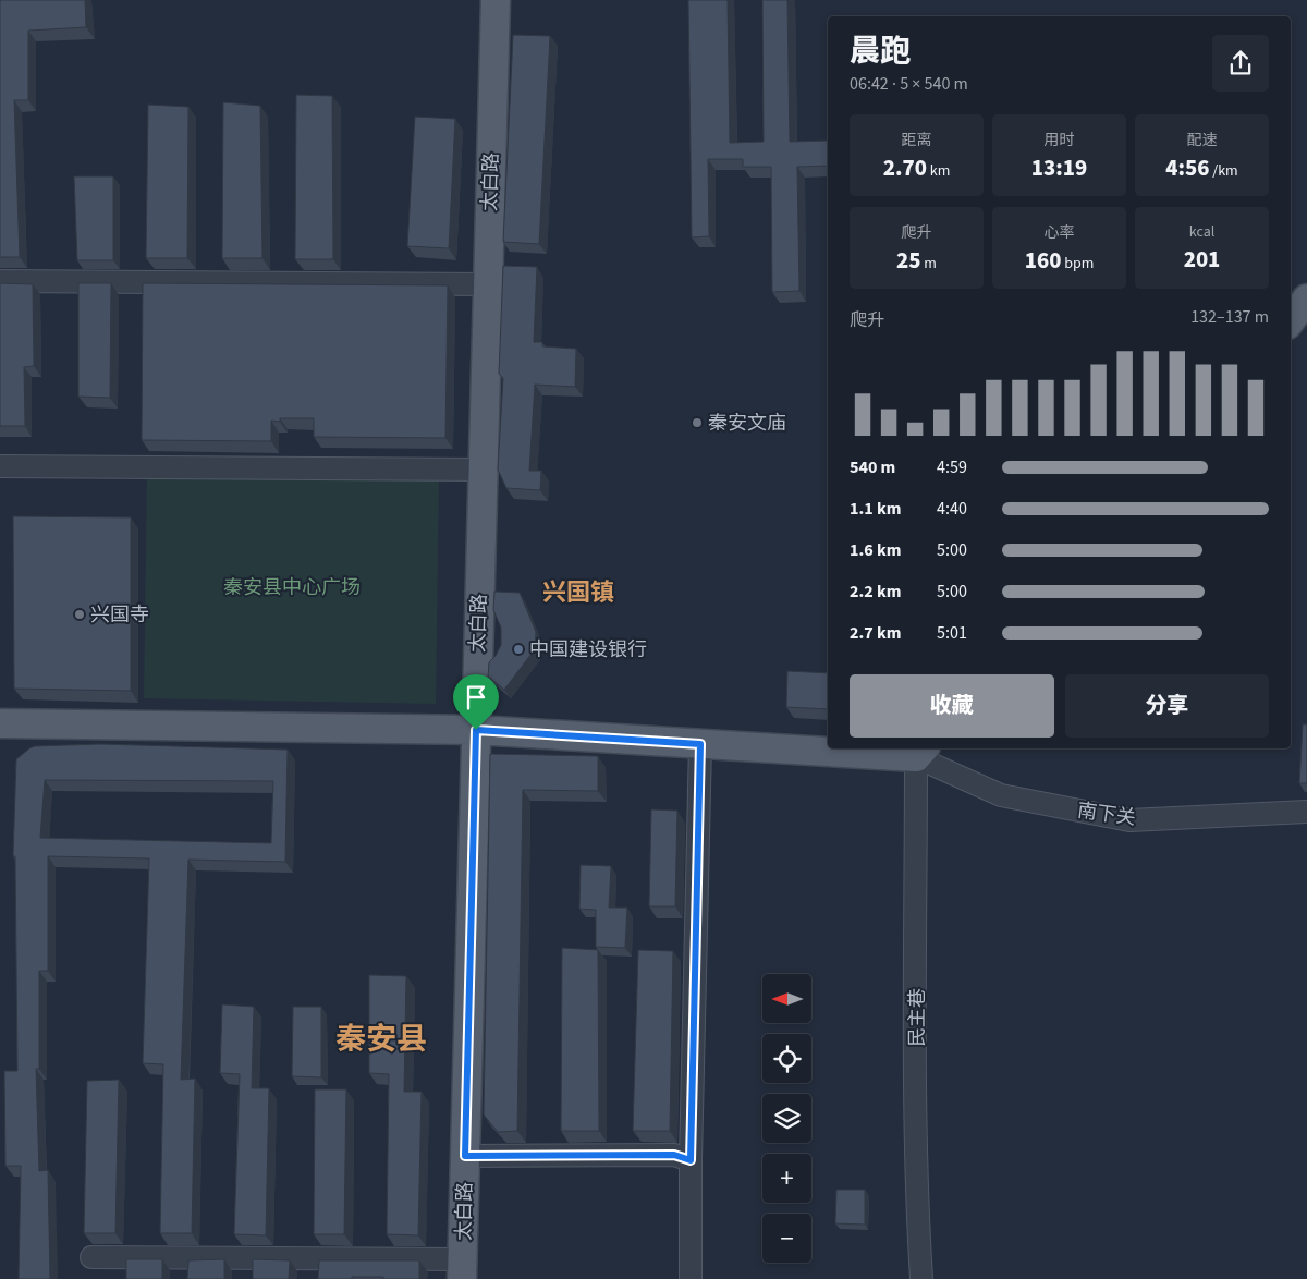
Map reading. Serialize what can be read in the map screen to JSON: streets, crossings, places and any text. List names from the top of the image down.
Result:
{
  "streets": {
    "main road": ["太白路"],
    "street": ["南下关", "民主巷"]
  },
  "crossings": [
    ["南下关", "民主巷"]
  ],
  "districts": ["兴国镇", "秦安县"],
  "parks": ["秦安县中心广场"],
  "places": ["秦安文庙", "兴国寺", "中国建设银行"],
  "north": "left",
  "page": {
    "heading": ["晨跑", "06:42 · 5 × 540 m"],
    "stats": [
      ["距离", "2.70 km"],
      ["用时", "13:19"],
      ["配速", "4:56 /km"],
      ["爬升", "25 m"],
      ["心率", "160 bpm"],
      ["kcal", "201"]
    ],
    "chart": ["爬升", "132–137 m"],
    "list": [
      {
        "name": "540 m",
        "note": "4:59"
      },
      {
        "name": "1.1 km",
        "note": "4:40"
      },
      {
        "name": "1.6 km",
        "note": "5:00"
      },
      {
        "name": "2.2 km",
        "note": "5:00"
      },
      {
        "name": "2.7 km",
        "note": "5:01"
      }
    ],
    "buttons": ["收藏", "分享"],
    "map_buttons": ["+", "−"]
  }
}
